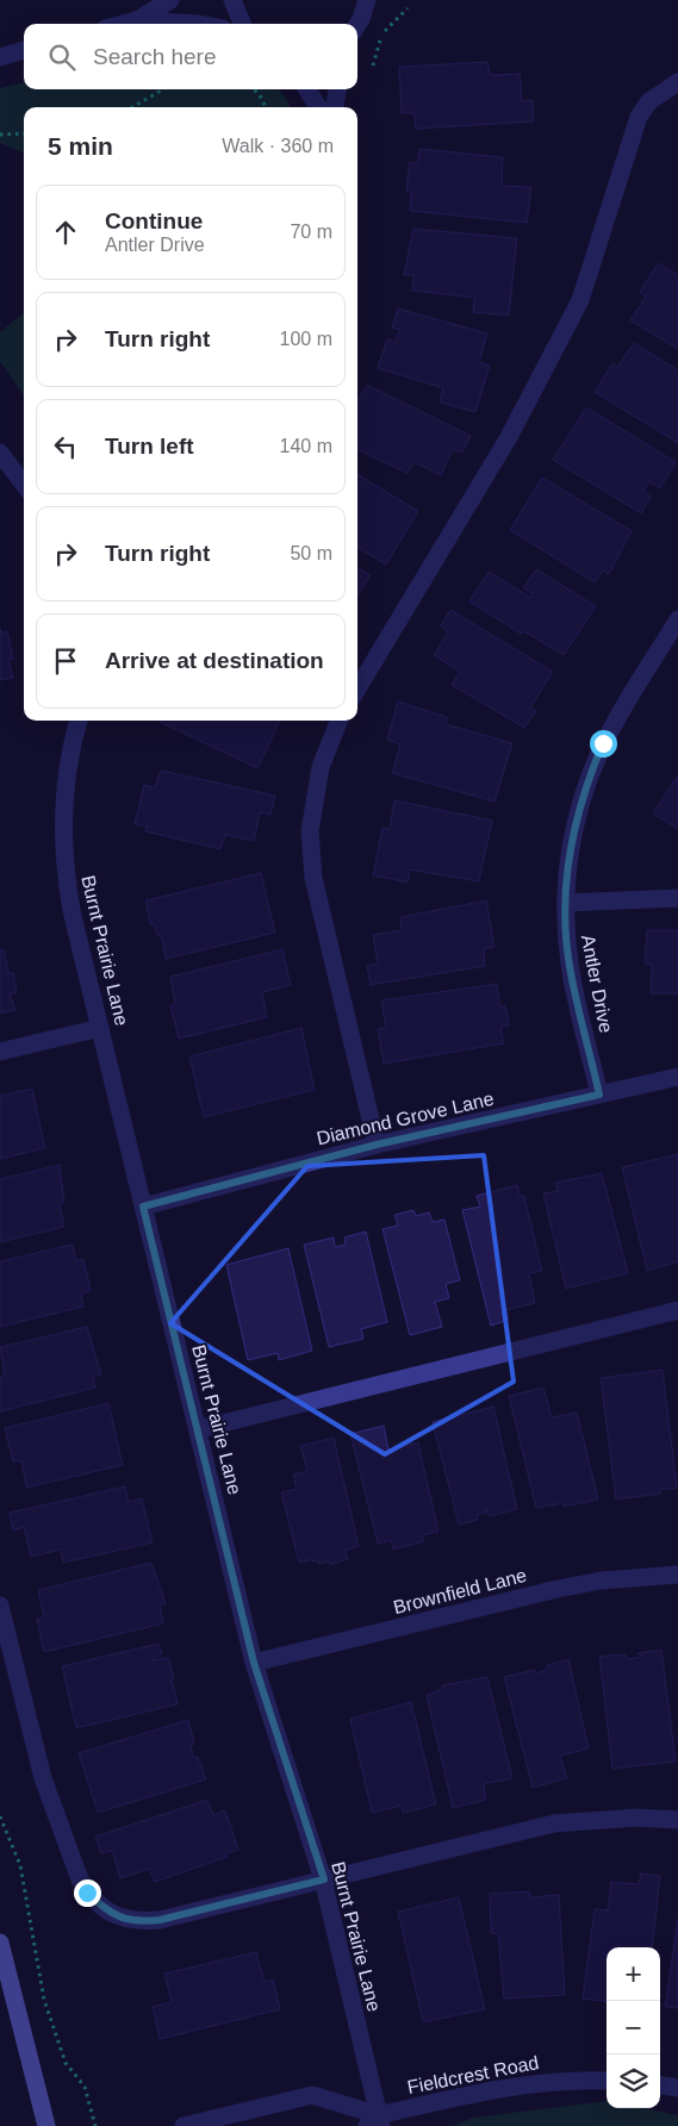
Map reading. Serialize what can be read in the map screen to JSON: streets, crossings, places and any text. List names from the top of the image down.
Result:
{
  "streets": {
    "street": [
      "Burnt Prairie Lane",
      "Antler Drive",
      "Diamond Grove Lane",
      "Brownfield Lane",
      "Fieldcrest Road"
    ]
  },
  "crossings": [
    ["Burnt Prairie Lane", "Diamond Grove Lane"],
    ["Burnt Prairie Lane", "Brownfield Lane"],
    ["Burnt Prairie Lane", "Fieldcrest Road"],
    ["Antler Drive", "Diamond Grove Lane"]
  ],
  "page": {
    "search": "Search here",
    "heading": ["5 min", "Walk · 360 m"],
    "list": [
      ["Continue", "Antler Drive", "70 m"],
      ["Turn right", "100 m"],
      ["Turn left", "140 m"],
      ["Turn right", "50 m"],
      "Arrive at destination"
    ],
    "map_buttons": ["+", "−"]
  }
}
